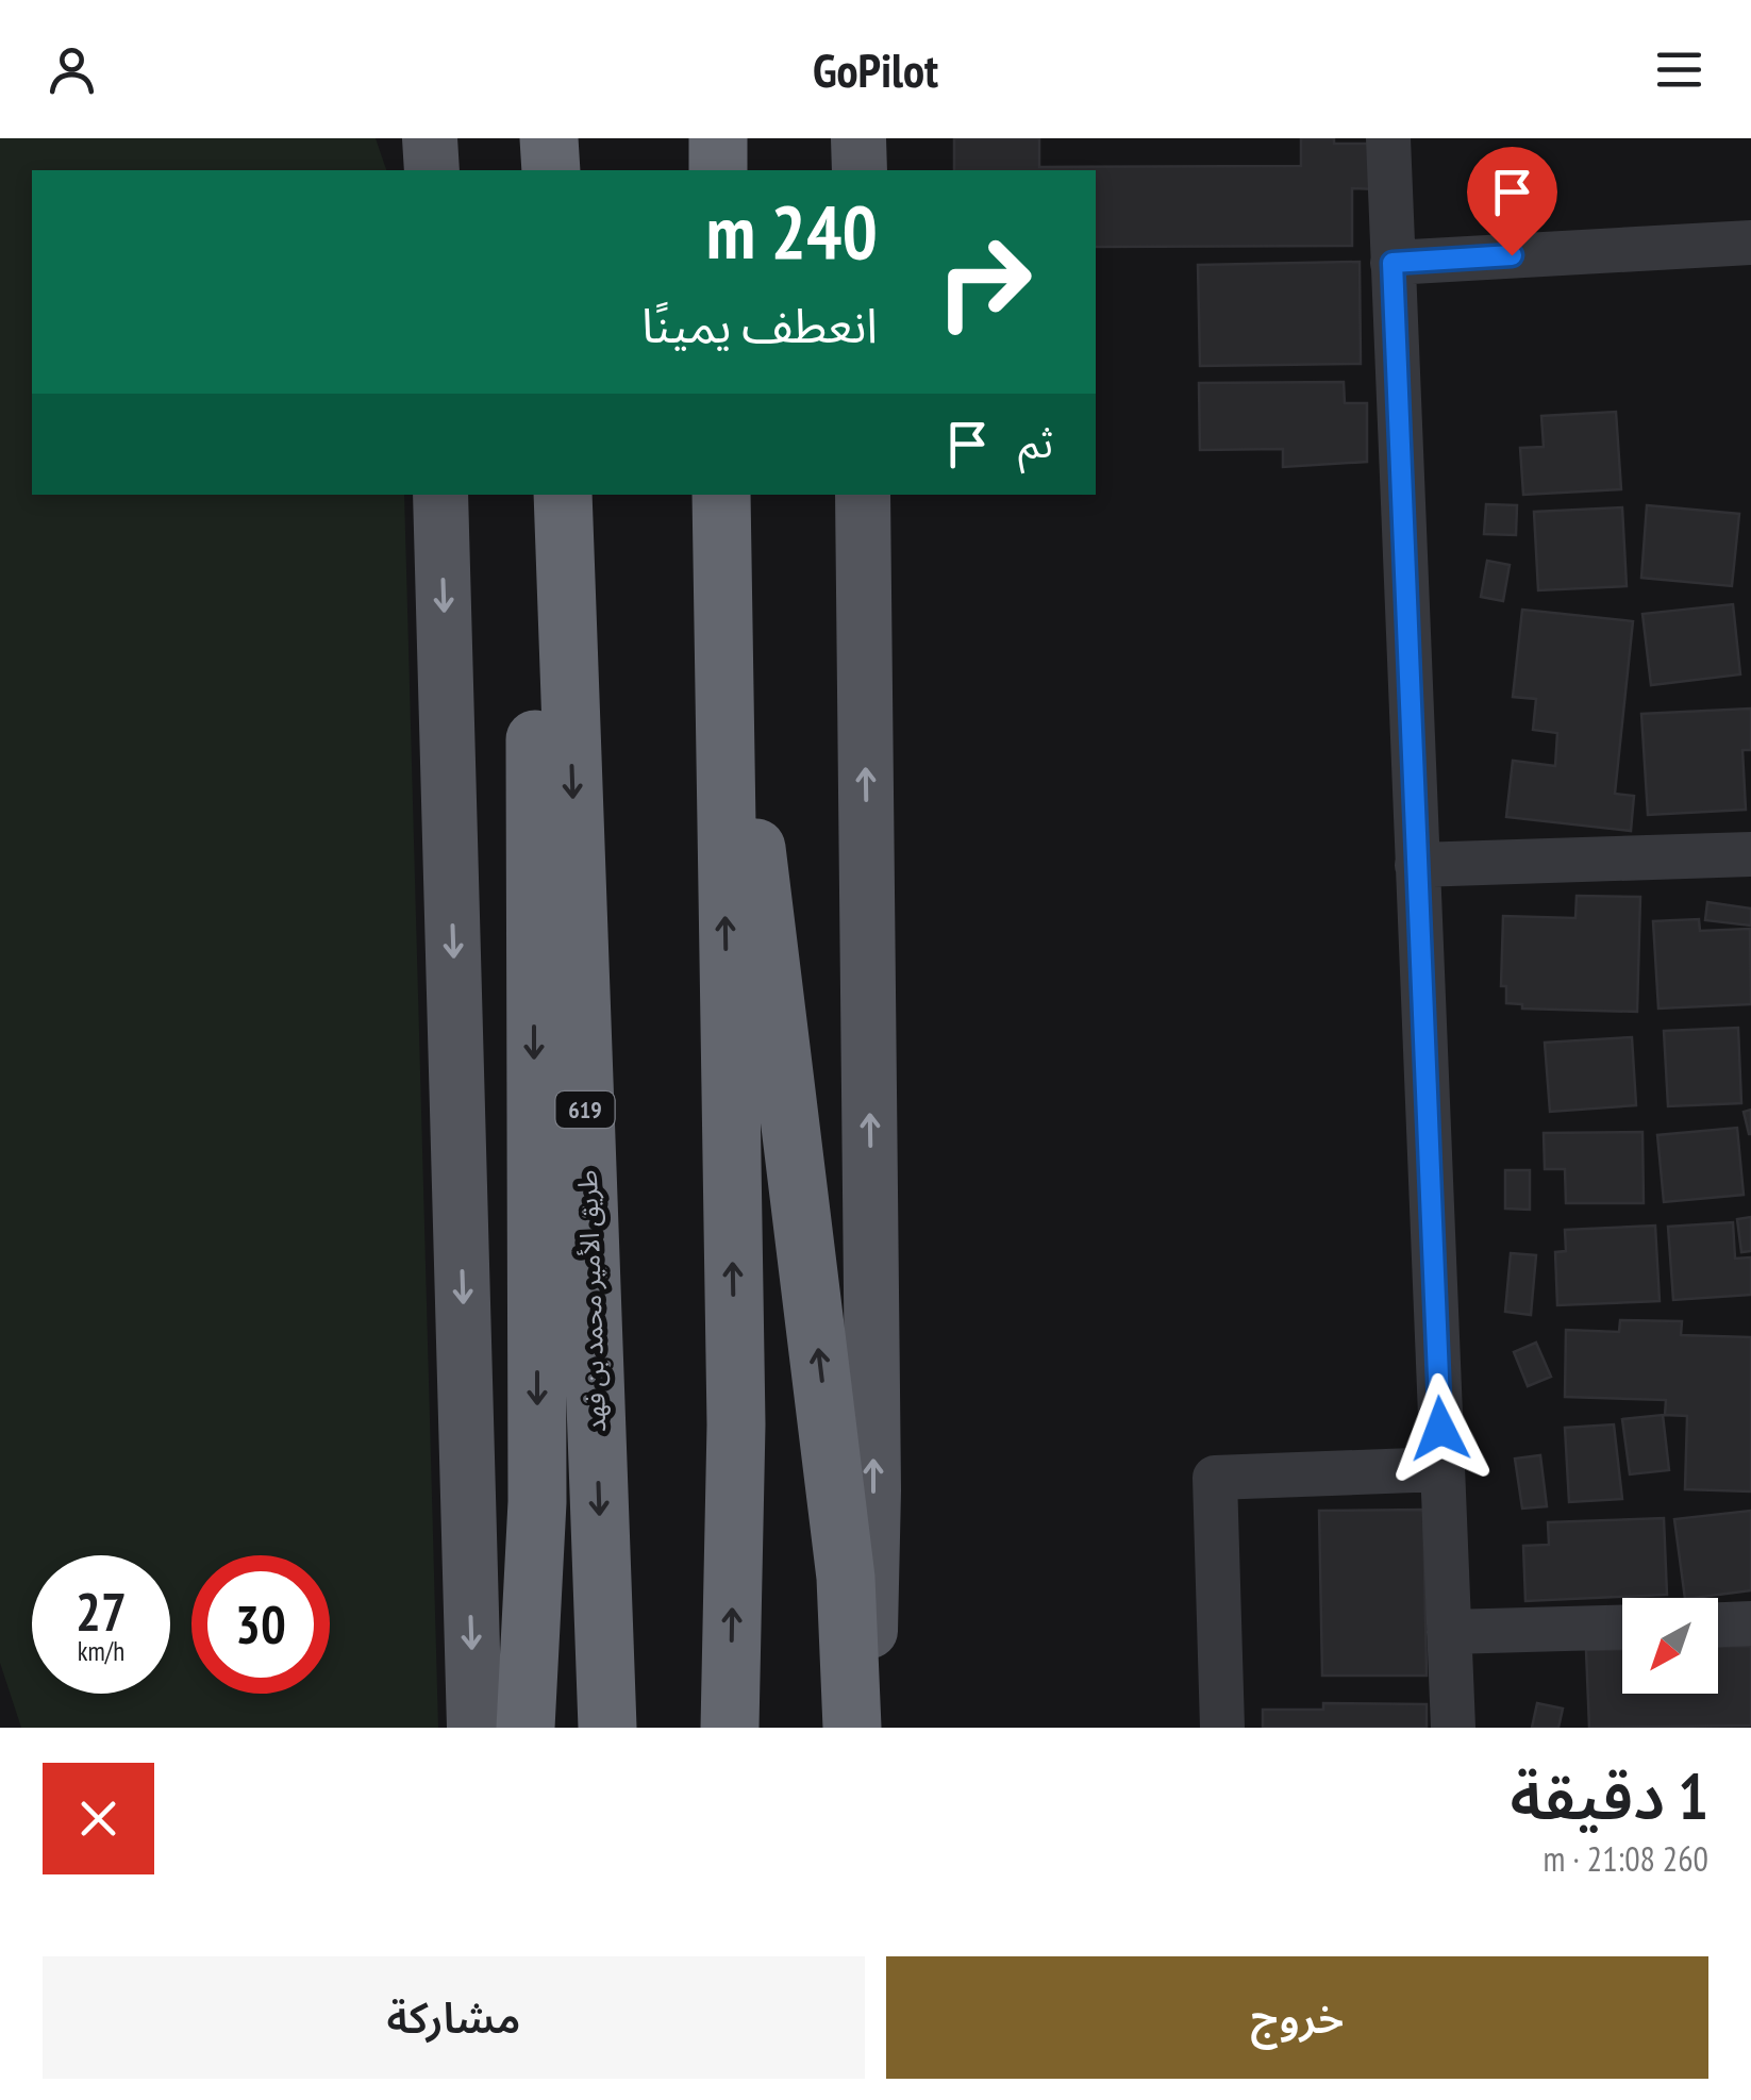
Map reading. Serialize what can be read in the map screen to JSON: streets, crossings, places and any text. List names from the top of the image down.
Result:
{
  "streets": {
    "highway": ["619", "طريق الأمير محمد بن فهد"]
  },
  "north": "bottom left",
  "page": {
    "header": "GoPilot",
    "turn": ["240 m", "انعطف يمينًا"],
    "then": "ثم",
    "speed": "27 km/h",
    "limit": "30",
    "heading": ["1 دقيقة", "260 m · 21:08"],
    "buttons": ["خروج", "مشاركة"]
  }
}
